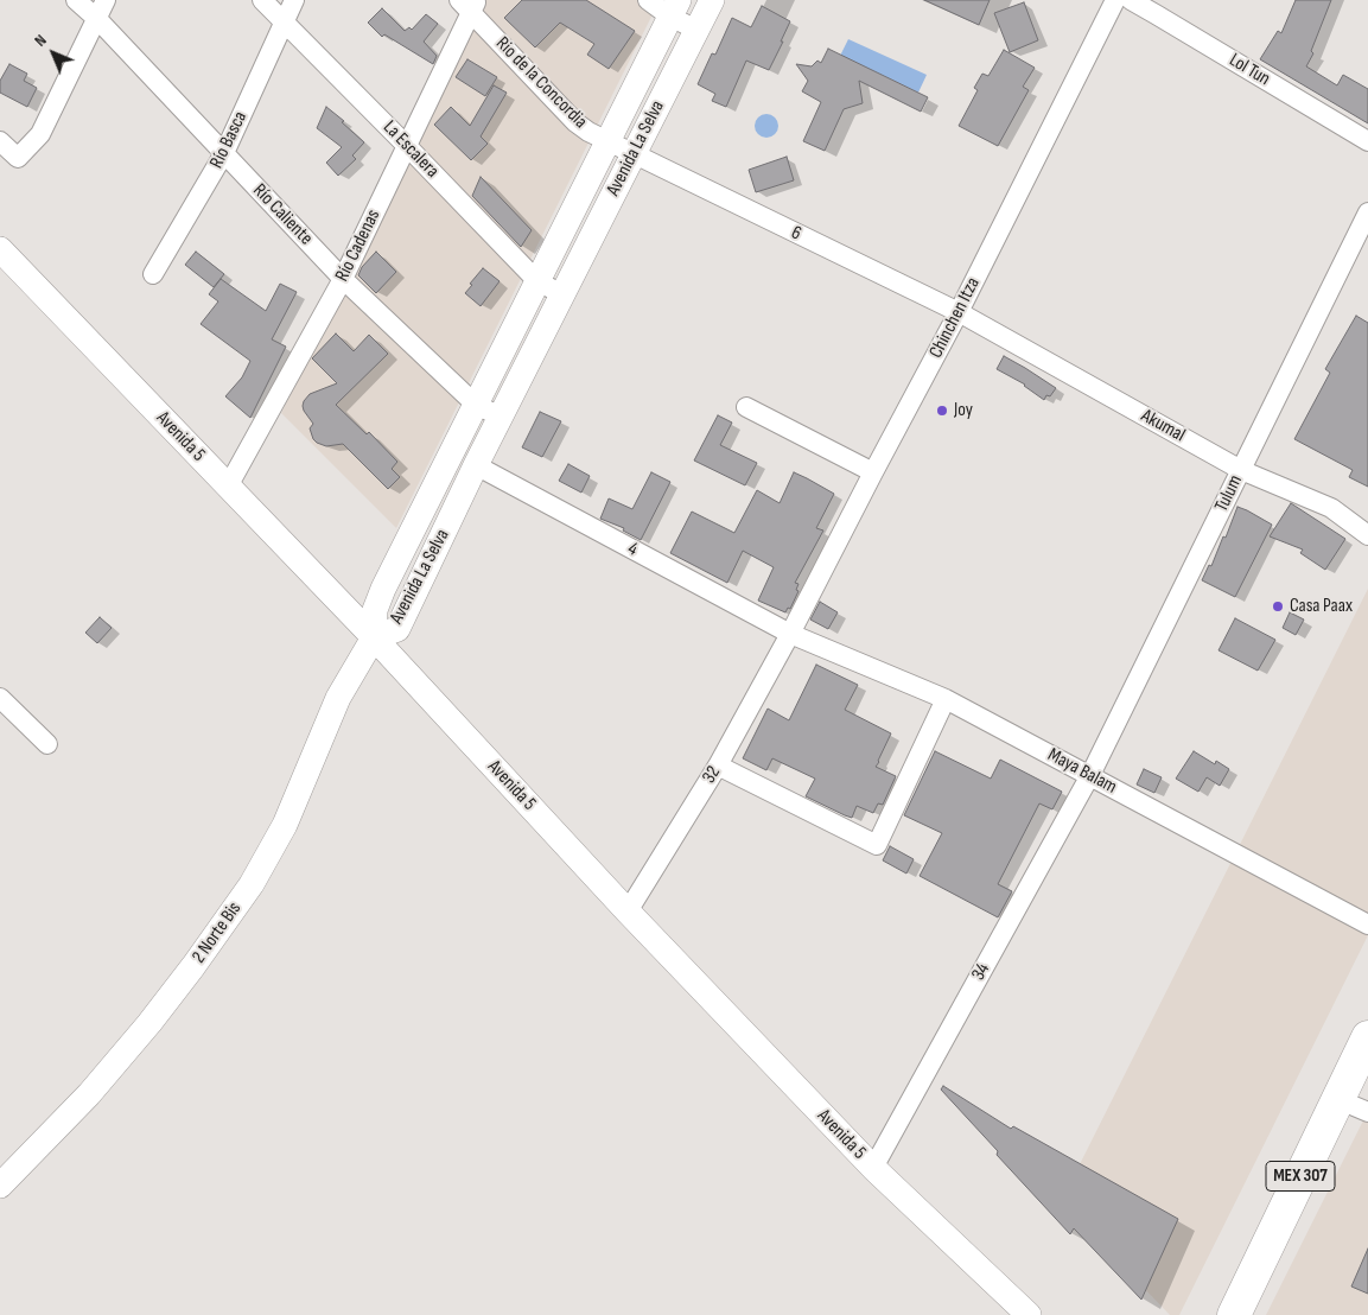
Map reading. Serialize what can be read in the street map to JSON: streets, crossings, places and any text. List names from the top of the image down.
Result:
{
  "streets": {
    "highway": ["MEX 307"],
    "street": [
      "Lol Tun",
      "Rio de la Concordia",
      "Río Basca",
      "Avenida La Selva",
      "La Escalera",
      "Río Caliente",
      "6",
      "Río Cadenas",
      "Chinchen Itza",
      "Akumal",
      "Avenida 5",
      "Tulum",
      "4",
      "Maya Balam",
      "32",
      "2 Norte Bis",
      "34"
    ]
  },
  "crossings": [
    ["Rio de la Concordia", "Avenida La Selva"],
    ["Rio de la Concordia", "6"],
    ["Rio de la Concordia", "Río Cadenas"],
    ["Río Basca", "La Escalera"],
    ["Río Basca", "Río Caliente"],
    ["Avenida La Selva", "La Escalera"],
    ["Avenida La Selva", "Río Caliente"],
    ["Avenida La Selva", "6"],
    ["Avenida La Selva", "Avenida 5"],
    ["Avenida La Selva", "4"],
    ["Avenida La Selva", "2 Norte Bis"],
    ["La Escalera", "Río Cadenas"],
    ["Río Caliente", "Río Cadenas"],
    ["6", "Chinchen Itza"],
    ["6", "Akumal"],
    ["Río Cadenas", "Avenida 5"],
    ["Chinchen Itza", "Akumal"],
    ["Chinchen Itza", "4"],
    ["Chinchen Itza", "Maya Balam"],
    ["Chinchen Itza", "32"],
    ["Akumal", "Tulum"],
    ["Avenida 5", "32"],
    ["Avenida 5", "2 Norte Bis"],
    ["Avenida 5", "34"],
    ["Tulum", "Maya Balam"],
    ["Tulum", "34"],
    ["4", "Maya Balam"],
    ["4", "32"],
    ["Maya Balam", "32"],
    ["Maya Balam", "34"]
  ],
  "places": ["Joy", "Casa Paax"],
  "north": "top left"
}
